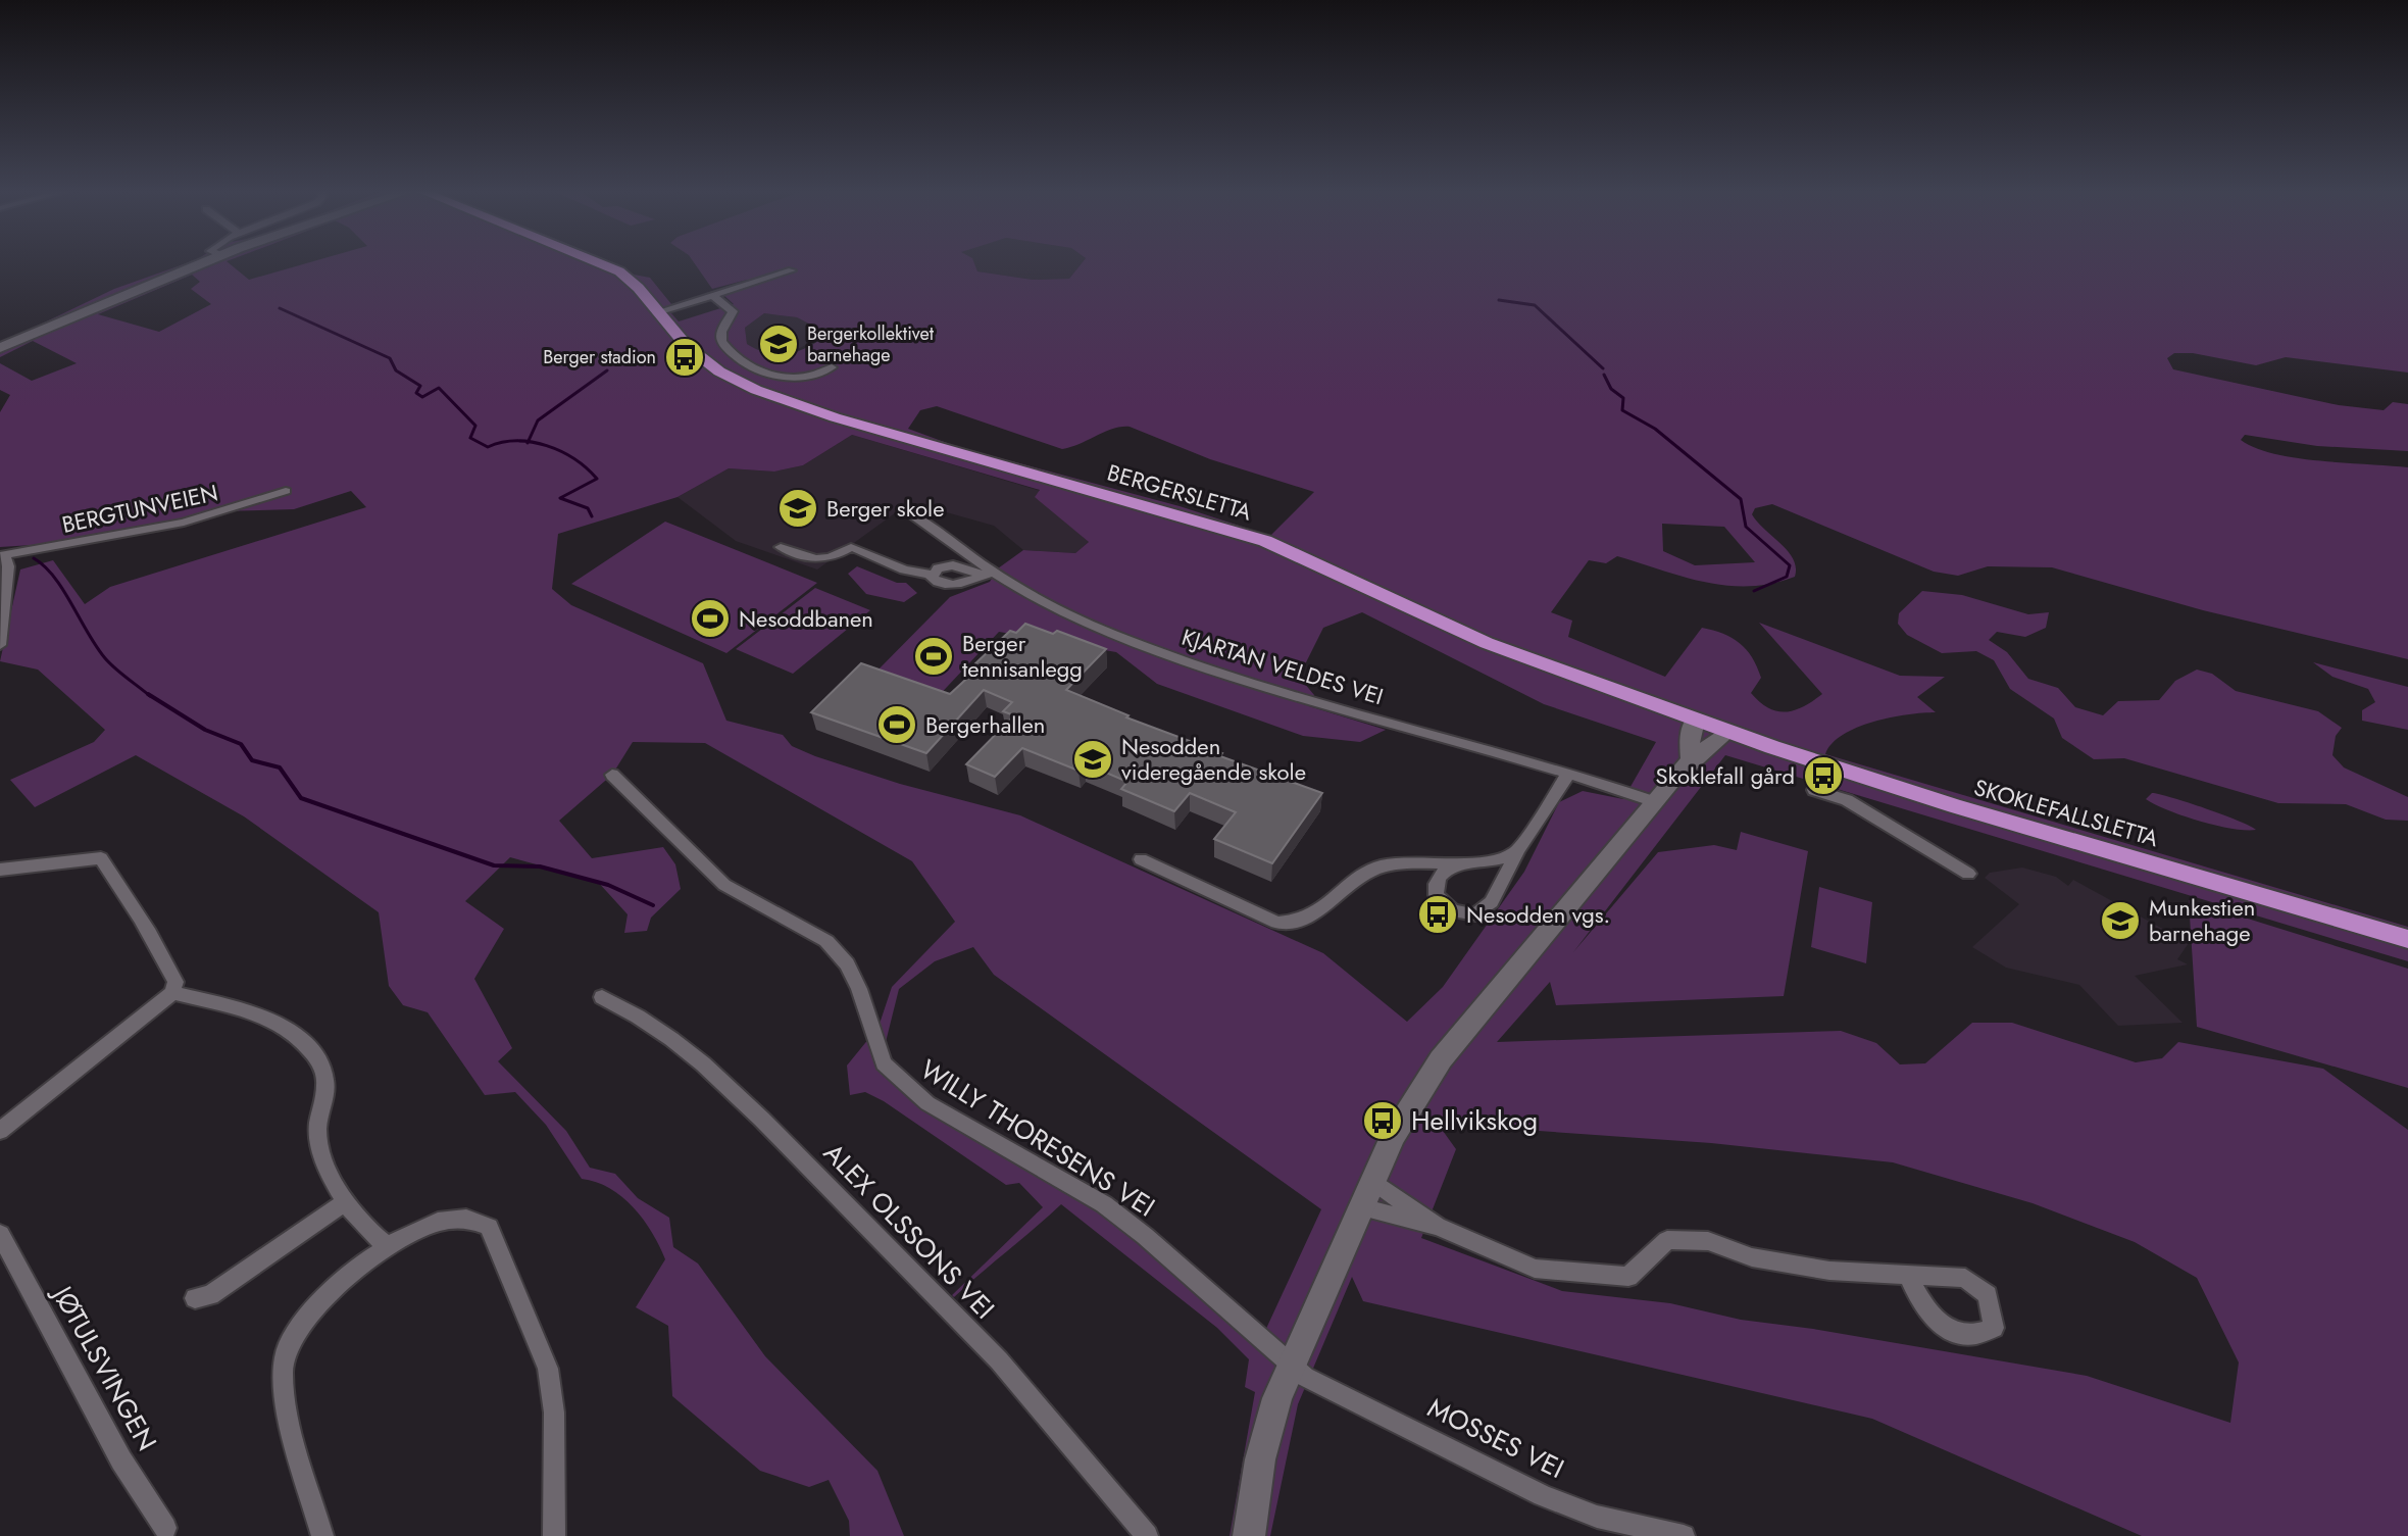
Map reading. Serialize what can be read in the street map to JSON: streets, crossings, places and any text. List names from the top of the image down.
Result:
{
  "streets": {
    "main road": ["BERGERSLETTA", "SKOKLEFALLSLETTA"],
    "street": [
      "BERGTUNVEIEN",
      "KJARTAN VELDES VEI",
      "WILLY THORESENS VEI",
      "ALEX OLSSONS VEI",
      "JØTULSVINGEN",
      "MOSSES VEI"
    ]
  },
  "crossings": [
    ["BERGERSLETTA", "SKOKLEFALLSLETTA"],
    ["WILLY THORESENS VEI", "MOSSES VEI"]
  ],
  "places": {
    "school or university": [
      "Bergerkollektivet barnehage",
      "Berger skole",
      "Nesodden videregående skole",
      "Munkestien barnehage"
    ],
    "bus stop": [
      "Berger stadion",
      "Skoklefall gård",
      "Nesodden vgs.",
      "Hellvikskog"
    ],
    "sports": ["Nesoddbanen", "Berger tennisanlegg", "Bergerhallen"]
  }
}
